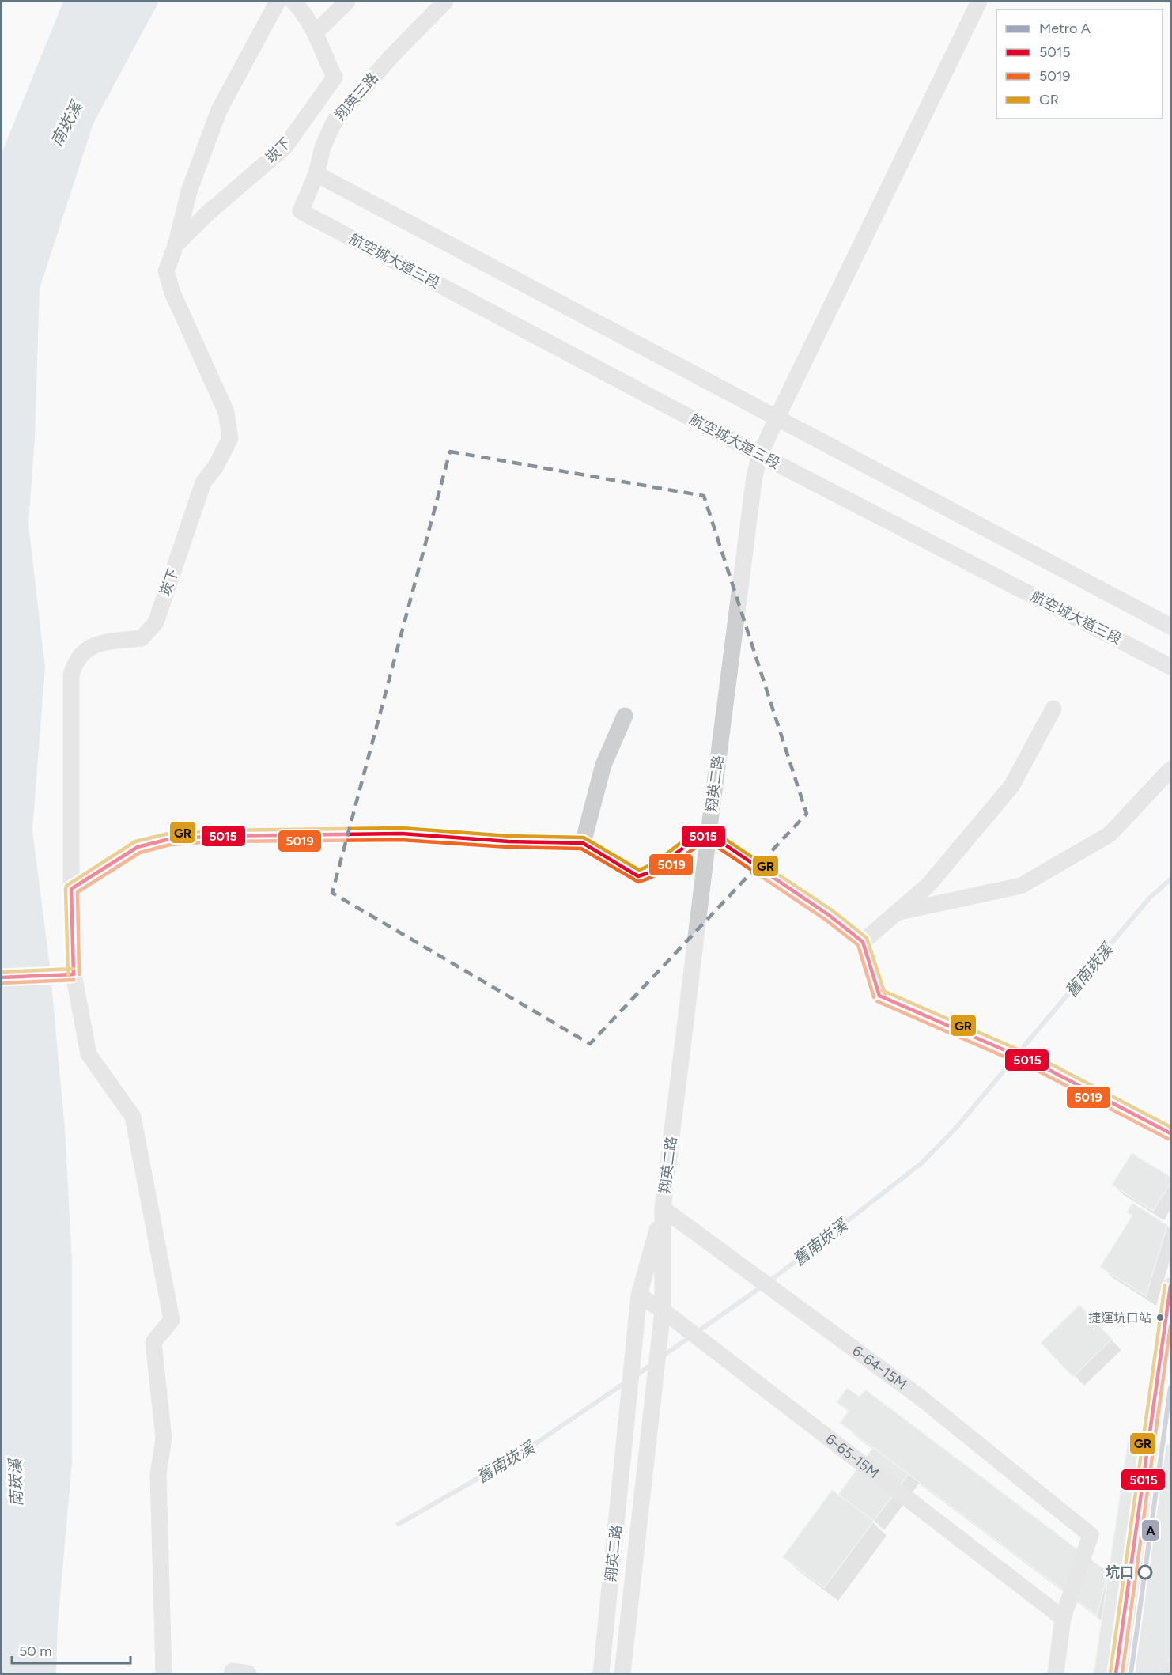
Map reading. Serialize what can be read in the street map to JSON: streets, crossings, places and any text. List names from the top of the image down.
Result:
{
  "streets": {
    "street": [
      "翔英三路",
      "崁下",
      "航空城大道三段",
      "翔英二路",
      "6-64-15M",
      "6-65-15M"
    ]
  },
  "crossings": [
    ["翔英三路", "航空城大道三段"],
    ["航空城大道三段", "翔英二路"],
    ["翔英二路", "6-64-15M"],
    ["翔英二路", "6-65-15M"],
    ["6-64-15M", "6-65-15M"]
  ],
  "water": ["南崁溪", "舊南崁溪"],
  "places": ["捷運坑口站", "坑口"],
  "lines": [
    "transit line GR",
    "transit line 5015",
    "transit line 5019",
    "metro line A"
  ],
  "legend": [
    "Metro A",
    "5015",
    "5019",
    "GR"
  ],
  "scale_bar": "50 m"
}
